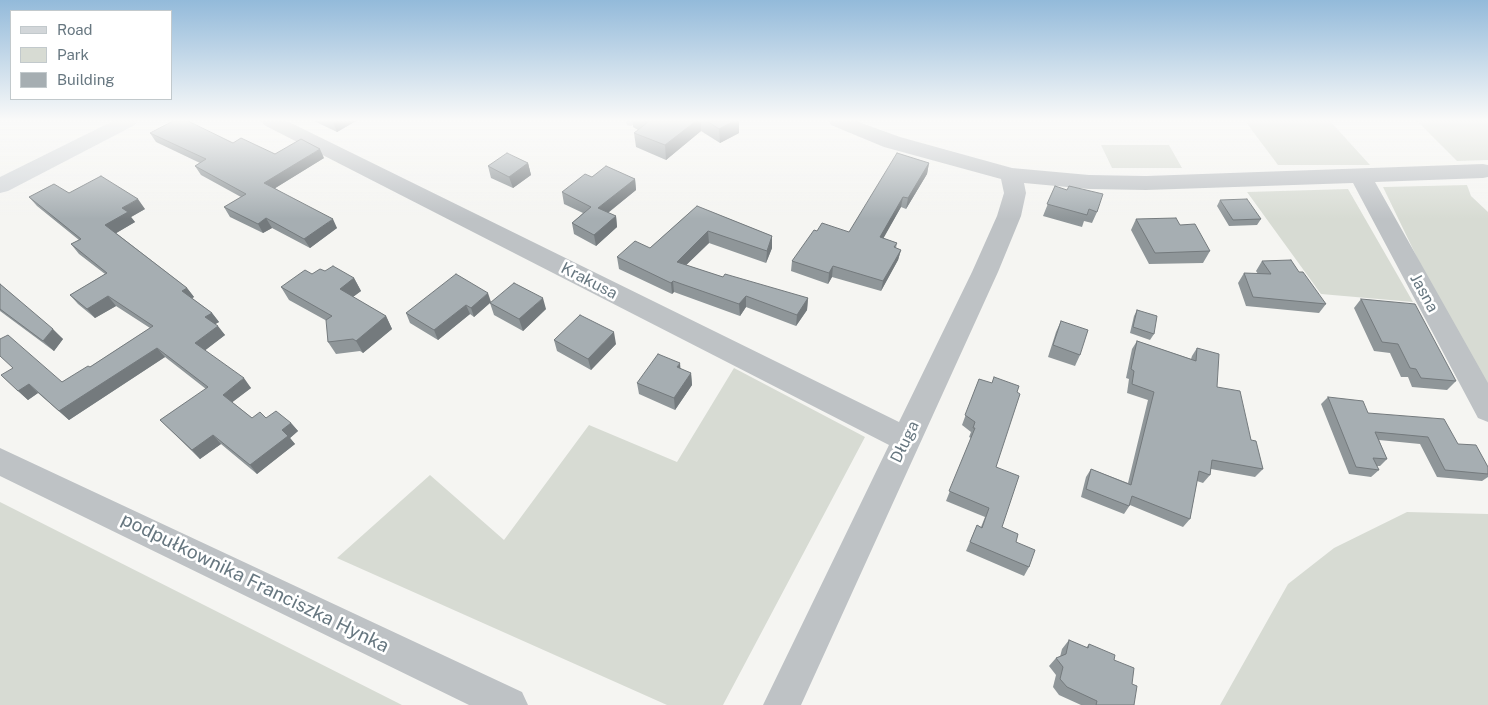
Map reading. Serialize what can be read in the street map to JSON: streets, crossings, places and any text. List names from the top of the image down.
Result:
{
  "streets": {
    "street": [
      "Krakusa",
      "Jasna",
      "Długa",
      "podpułkownika Franciszka Hynka"
    ]
  },
  "crossings": [
    ["Krakusa", "Długa"]
  ],
  "legend": ["Road", "Park", "Building"]
}
